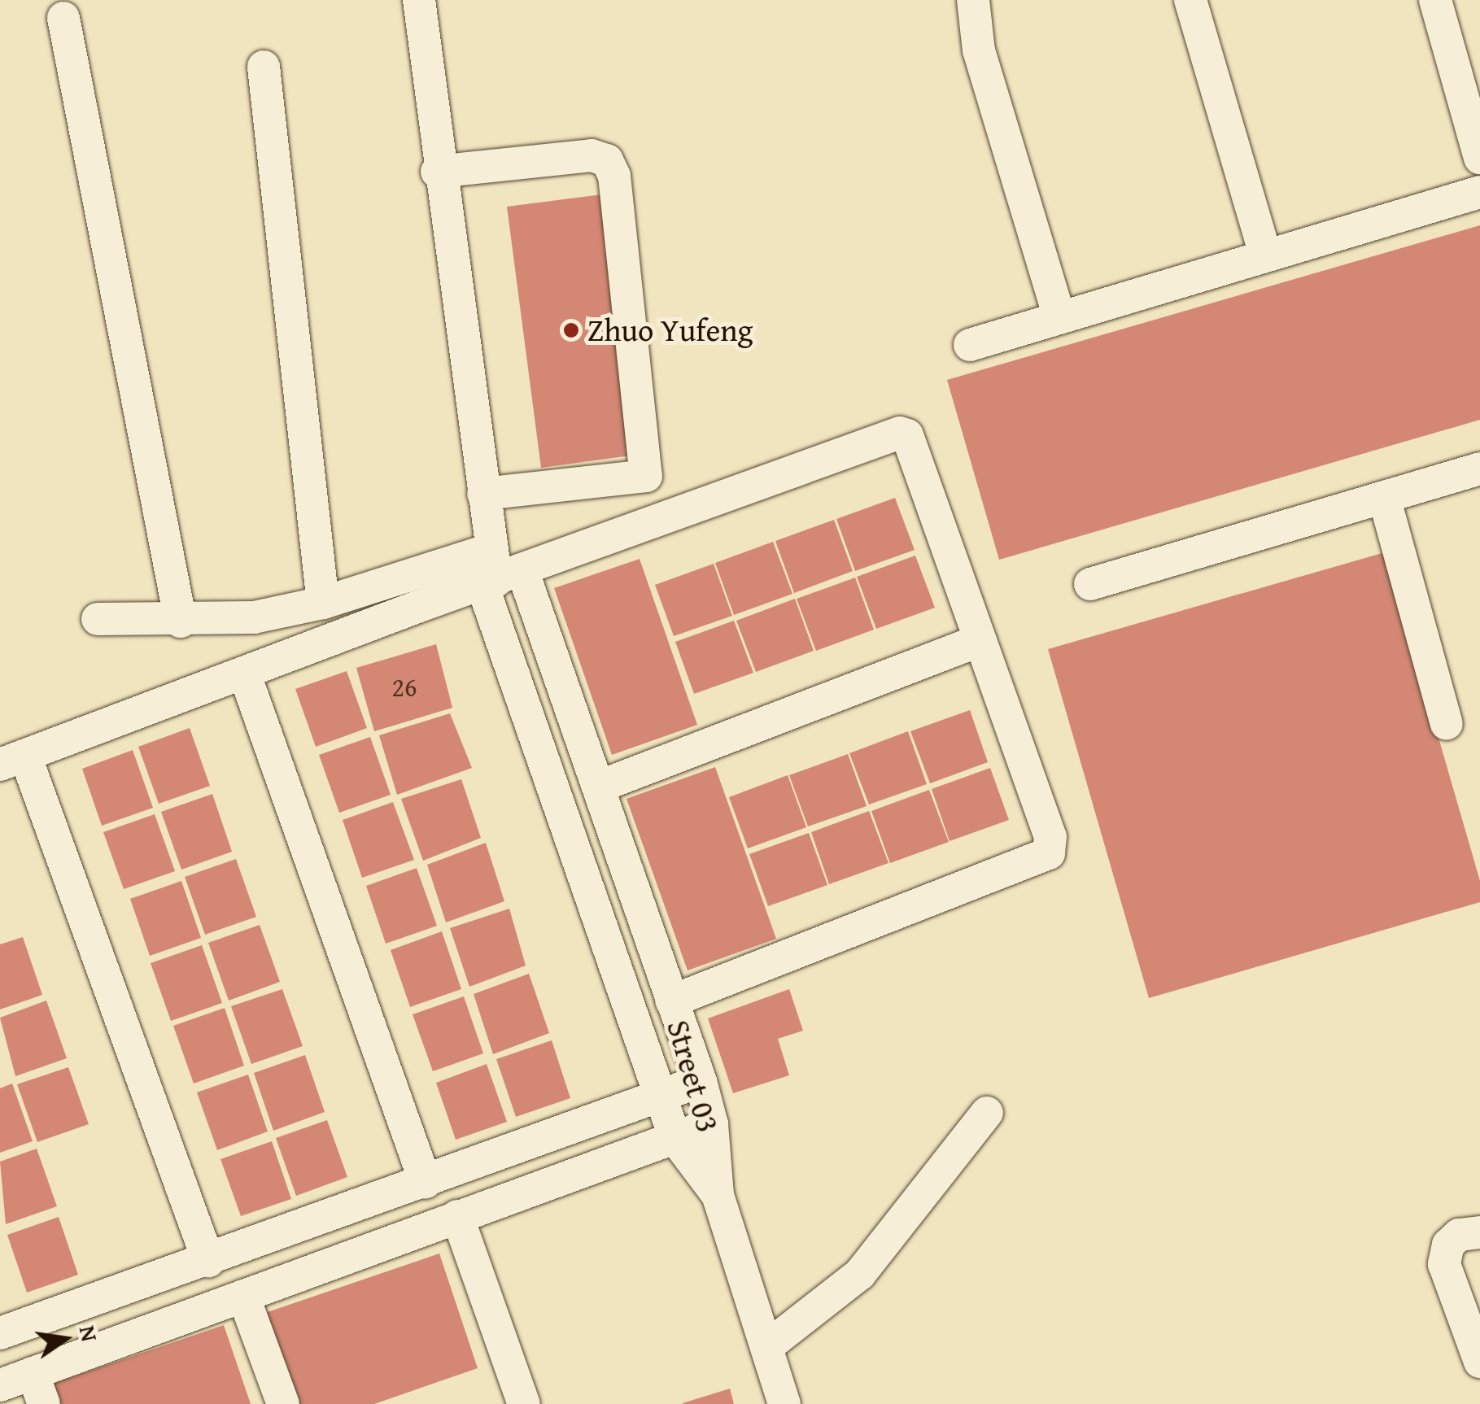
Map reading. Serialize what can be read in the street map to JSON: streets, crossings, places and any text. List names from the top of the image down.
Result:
{
  "streets": {
    "street": ["Street 03"]
  },
  "places": ["Zhuo Yufeng"],
  "house_numbers": ["26"],
  "north": "right"
}
